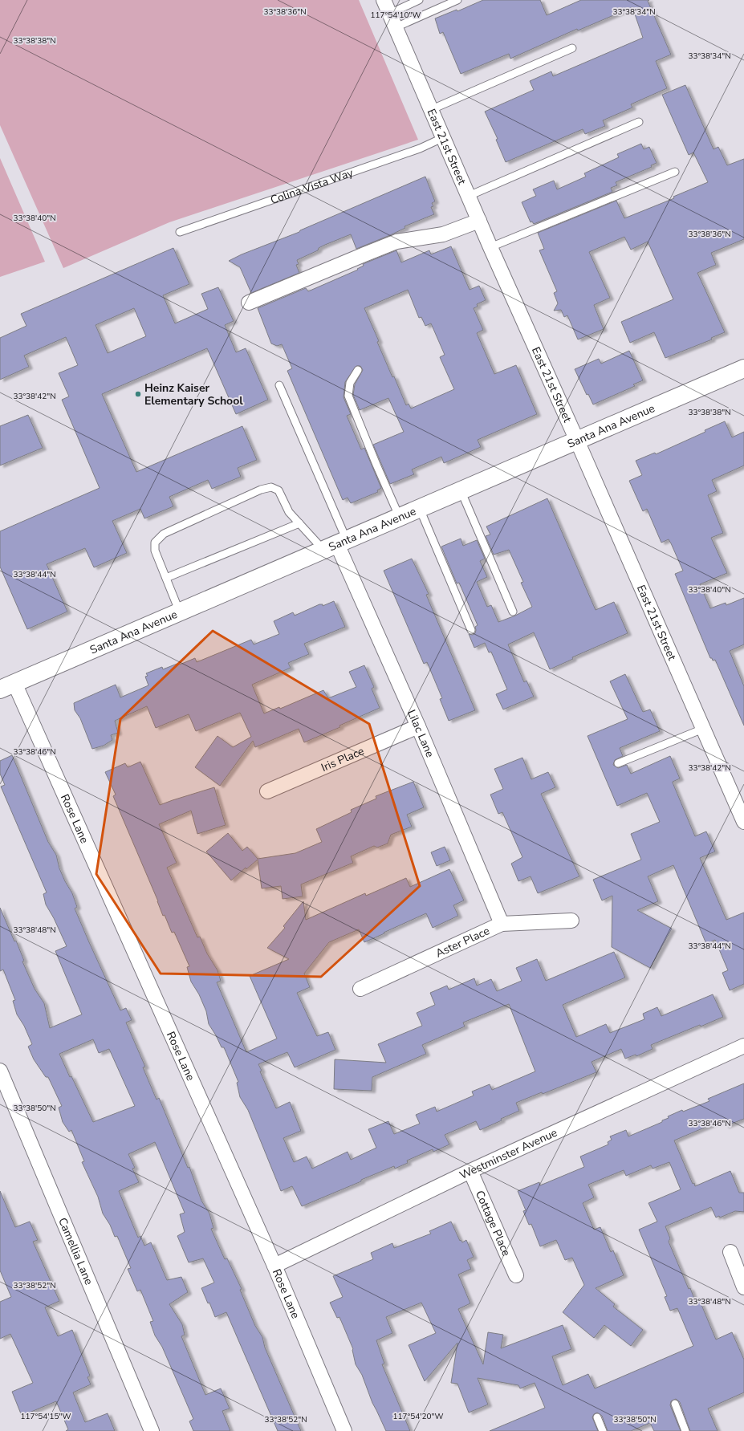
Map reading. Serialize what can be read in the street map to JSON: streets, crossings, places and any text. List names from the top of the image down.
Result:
{
  "streets": {
    "street": [
      "East 21st Street",
      "Santa Ana Avenue",
      "Lilac Lane",
      "Iris Place",
      "Rose Lane",
      "Aster Place",
      "Westminster Avenue",
      "Cottage Place",
      "Camellia Lane"
    ],
    "lane": ["Colina Vista Way"]
  },
  "crossings": [
    ["East 21st Street", "Colina Vista Way"],
    ["East 21st Street", "Santa Ana Avenue"],
    ["Santa Ana Avenue", "Lilac Lane"],
    ["Santa Ana Avenue", "Rose Lane"],
    ["Lilac Lane", "Iris Place"],
    ["Lilac Lane", "Aster Place"],
    ["Rose Lane", "Westminster Avenue"],
    ["Westminster Avenue", "Cottage Place"]
  ],
  "places": ["Heinz Kaiser Elementary School"],
  "coordinates": [
    "33°38'36\"N",
    "33°38'34\"N",
    "117°54'10\"W",
    "33°38'38\"N",
    "33°38'40\"N",
    "33°38'42\"N",
    "33°38'44\"N",
    "33°38'46\"N",
    "33°38'48\"N",
    "33°38'50\"N",
    "33°38'52\"N",
    "117°54'15\"W",
    "117°54'20\"W"
  ]
}
